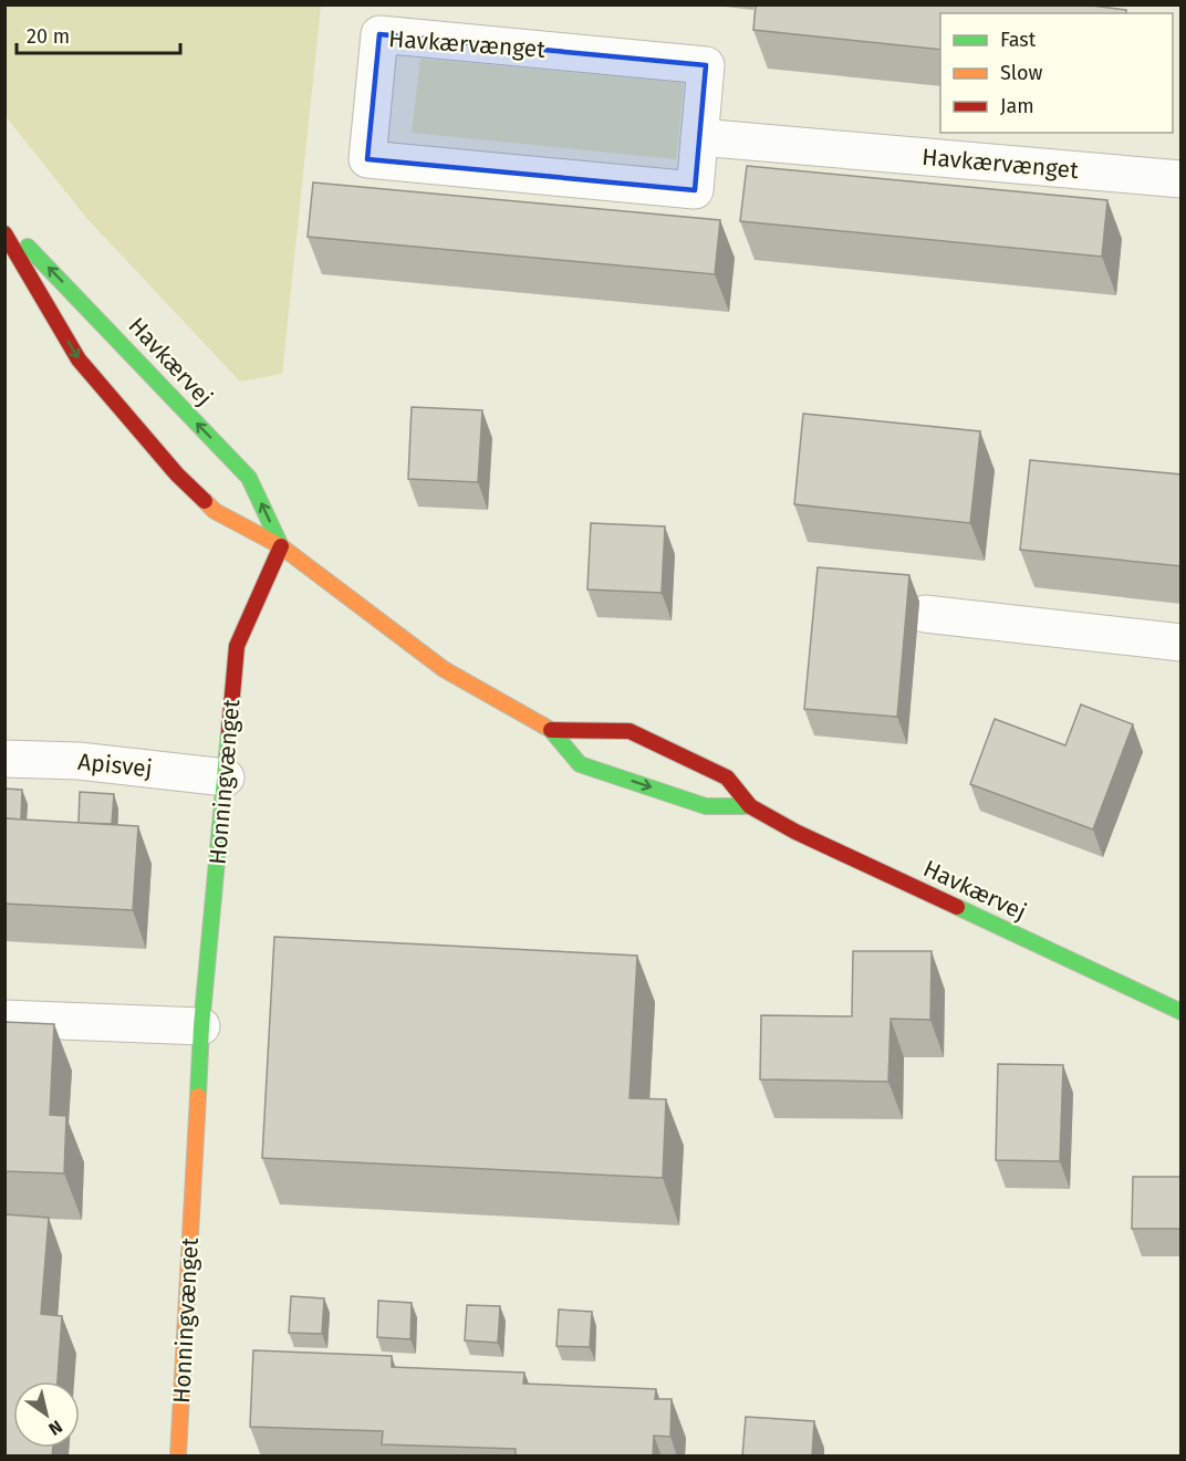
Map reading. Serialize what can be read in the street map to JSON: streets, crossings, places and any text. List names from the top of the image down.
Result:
{
  "streets": {
    "street": [
      "Havkærvænget",
      "Havkærvej",
      "Apisvej",
      "Honningvænget"
    ]
  },
  "crossings": [
    ["Havkærvej", "Honningvænget"],
    ["Apisvej", "Honningvænget"]
  ],
  "legend": ["Fast", "Slow", "Jam"],
  "scale_bar": "20 m",
  "north": "bottom right"
}
